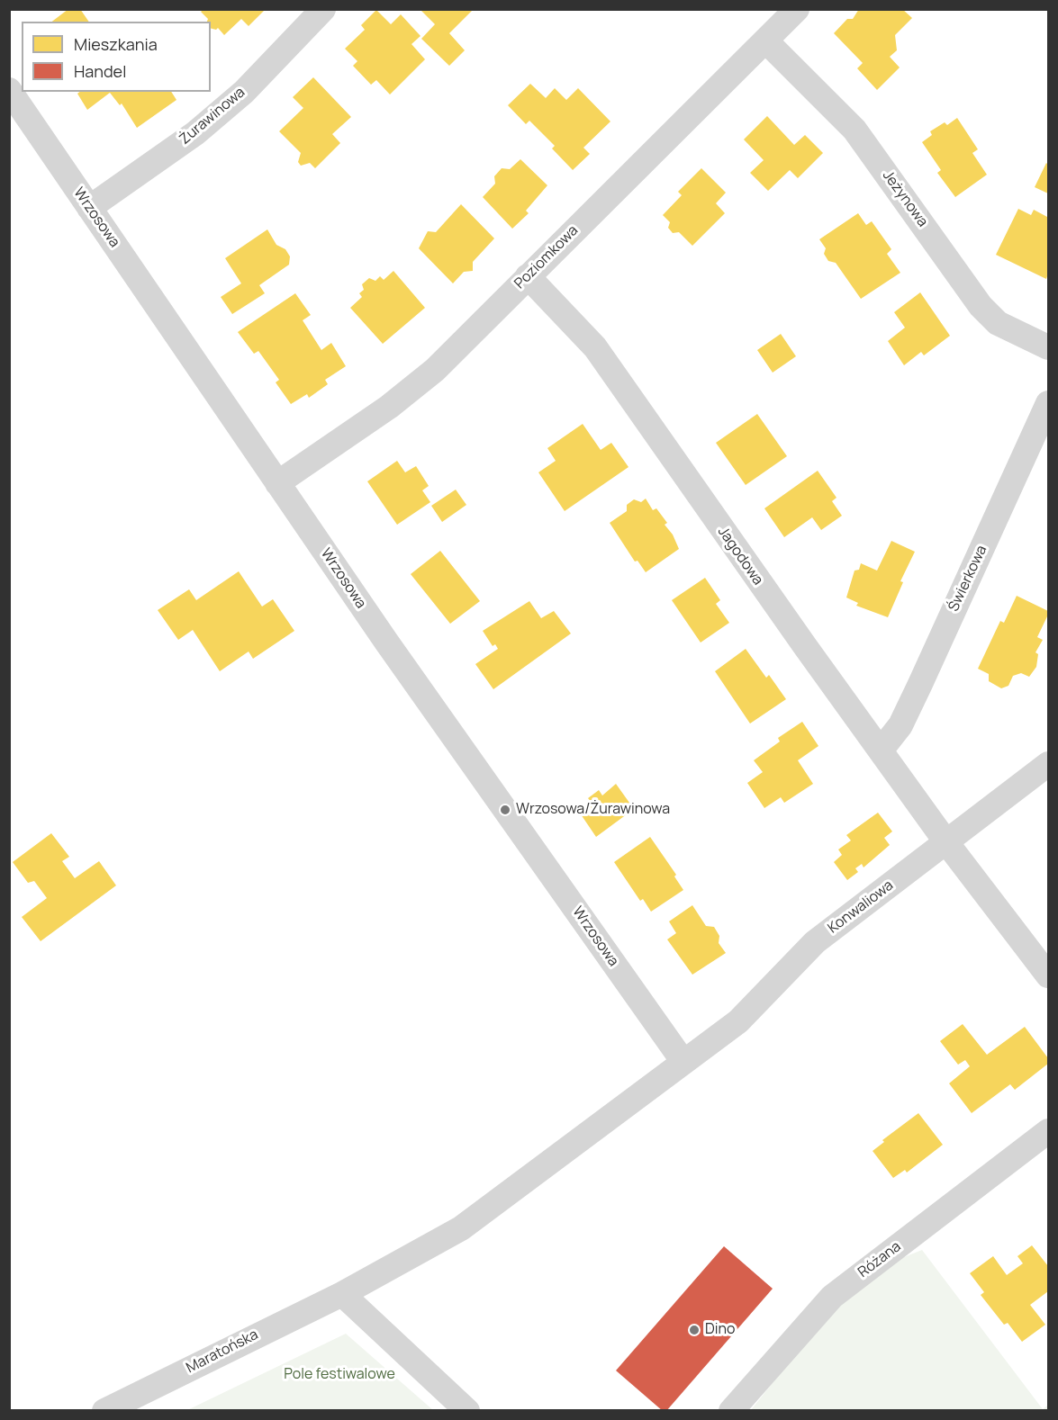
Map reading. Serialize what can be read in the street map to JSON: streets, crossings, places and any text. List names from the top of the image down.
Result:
{
  "streets": {
    "street": [
      "Żurawinowa",
      "Jeżynowa",
      "Wrzosowa",
      "Poziomkowa",
      "Jagodowa",
      "Świerkowa",
      "Konwaliowa",
      "Różana",
      "Maratońska"
    ]
  },
  "crossings": [
    ["Żurawinowa", "Wrzosowa"],
    ["Jeżynowa", "Poziomkowa"],
    ["Wrzosowa", "Poziomkowa"],
    ["Wrzosowa", "Konwaliowa"],
    ["Poziomkowa", "Jagodowa"],
    ["Jagodowa", "Świerkowa"],
    ["Jagodowa", "Konwaliowa"],
    ["Konwaliowa", "Maratońska"]
  ],
  "parks": ["Pole festiwalowe"],
  "places": ["Wrzosowa/Żurawinowa", "Dino"],
  "legend": ["Mieszkania", "Handel"]
}
